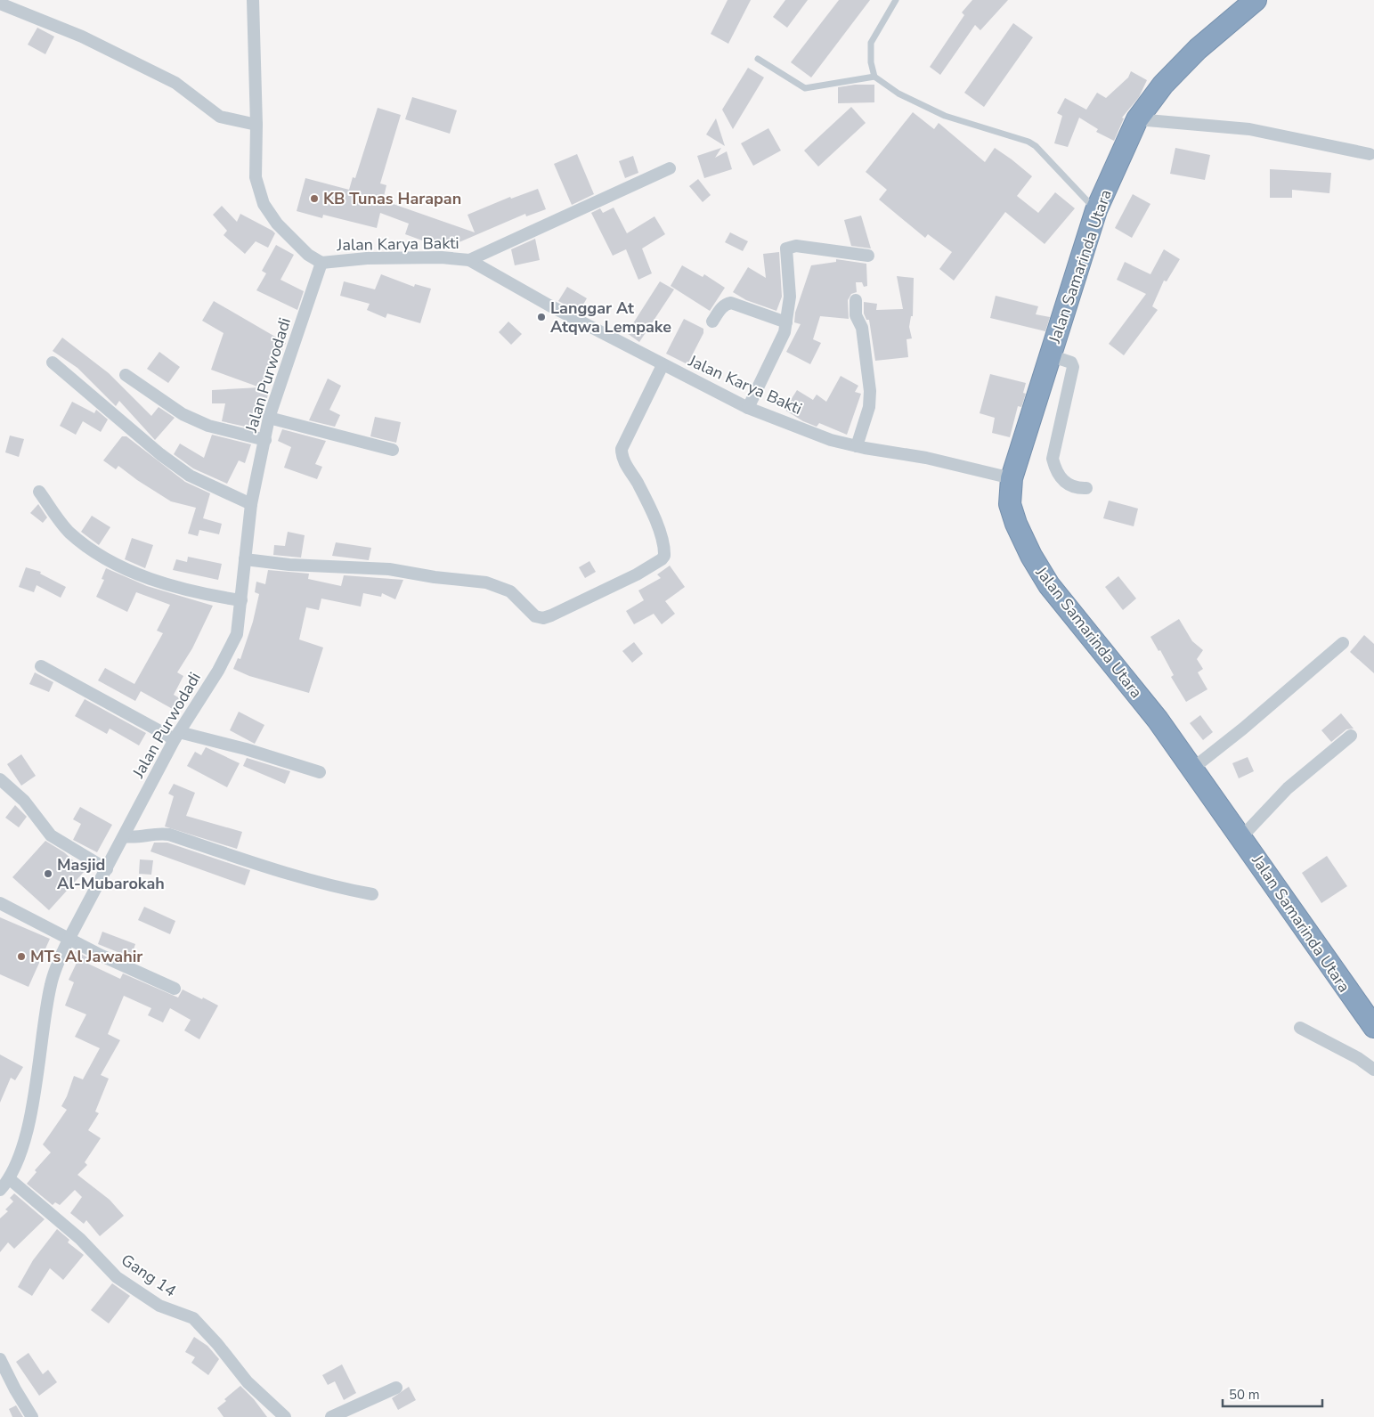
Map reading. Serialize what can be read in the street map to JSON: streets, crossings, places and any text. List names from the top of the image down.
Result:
{
  "streets": {
    "highway": ["Jalan Samarinda Utara"],
    "street": ["Jalan Karya Bakti", "Jalan Purwodadi", "Gang 14"]
  },
  "crossings": [
    ["Jalan Karya Bakti", "Jalan Samarinda Utara"],
    ["Jalan Karya Bakti", "Jalan Purwodadi"],
    ["Jalan Purwodadi", "Gang 14"]
  ],
  "places": [
    "KB Tunas Harapan",
    "Langgar At Atqwa Lempake",
    "Masjid Al-Mubarokah",
    "MTs Al Jawahir"
  ],
  "scale_bar": "50 m"
}
